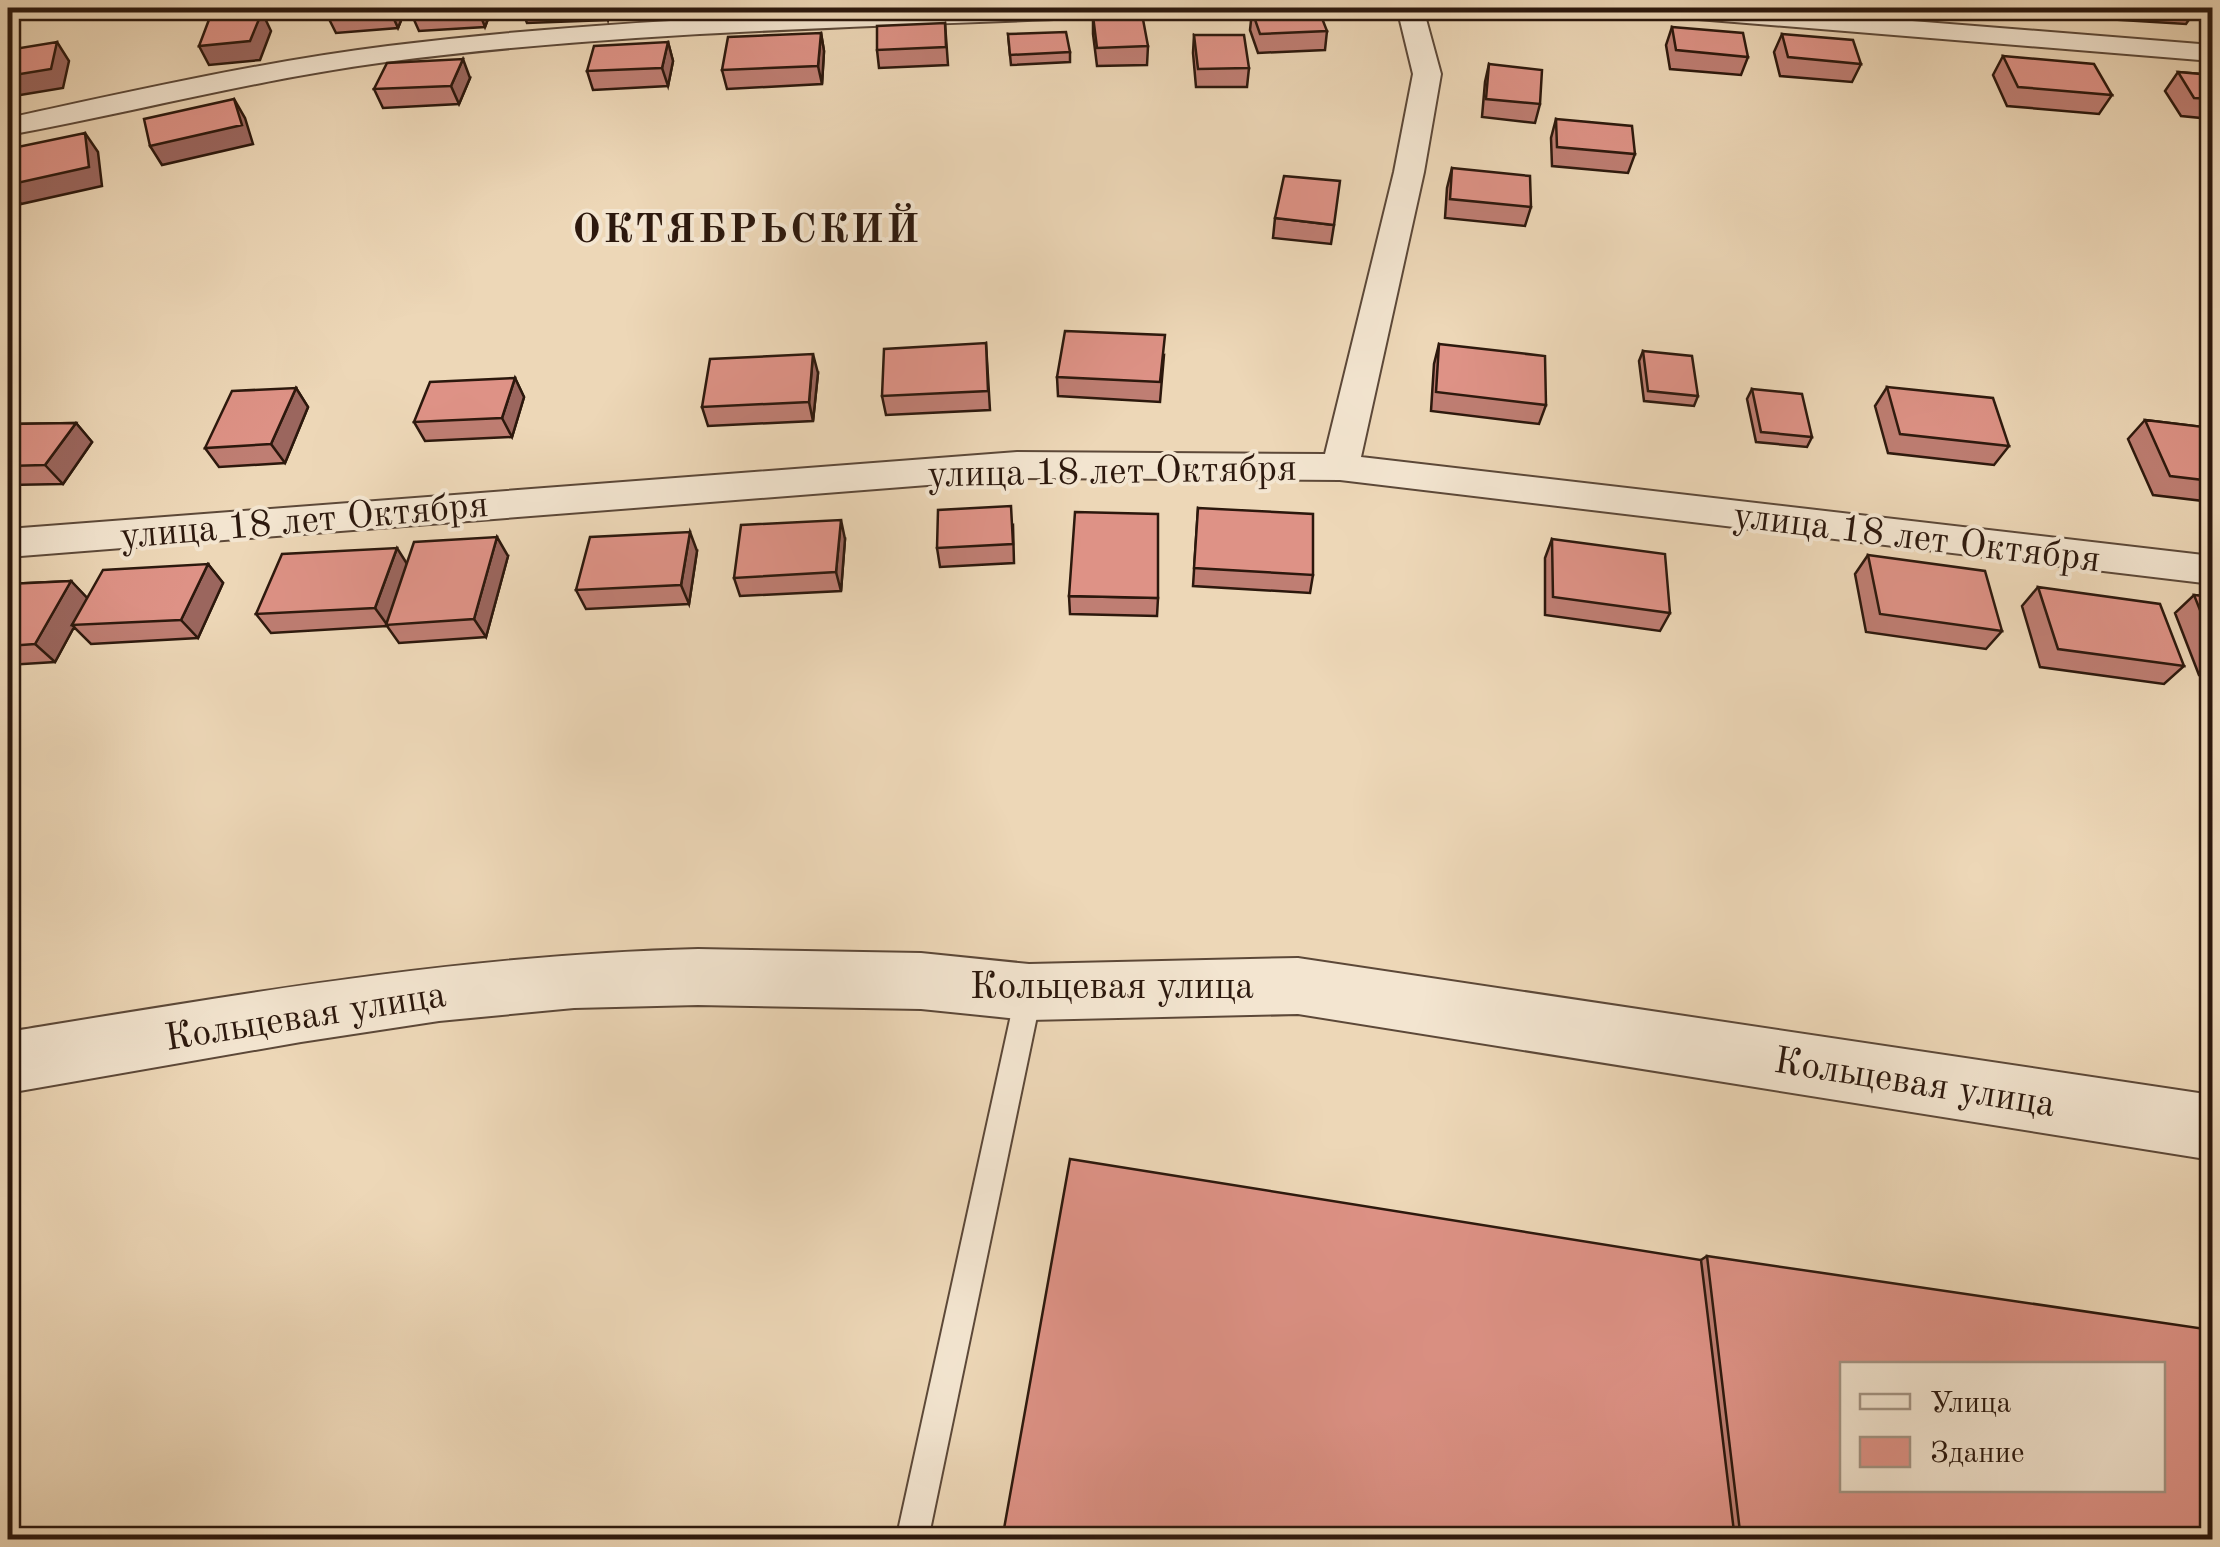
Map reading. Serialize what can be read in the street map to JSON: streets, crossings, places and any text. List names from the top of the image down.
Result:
{
  "streets": {
    "street": ["улица 18 лет Октября", "Кольцевая улица"]
  },
  "districts": ["ОКТЯБРЬСКИЙ"],
  "legend": ["Улица", "Здание"]
}
